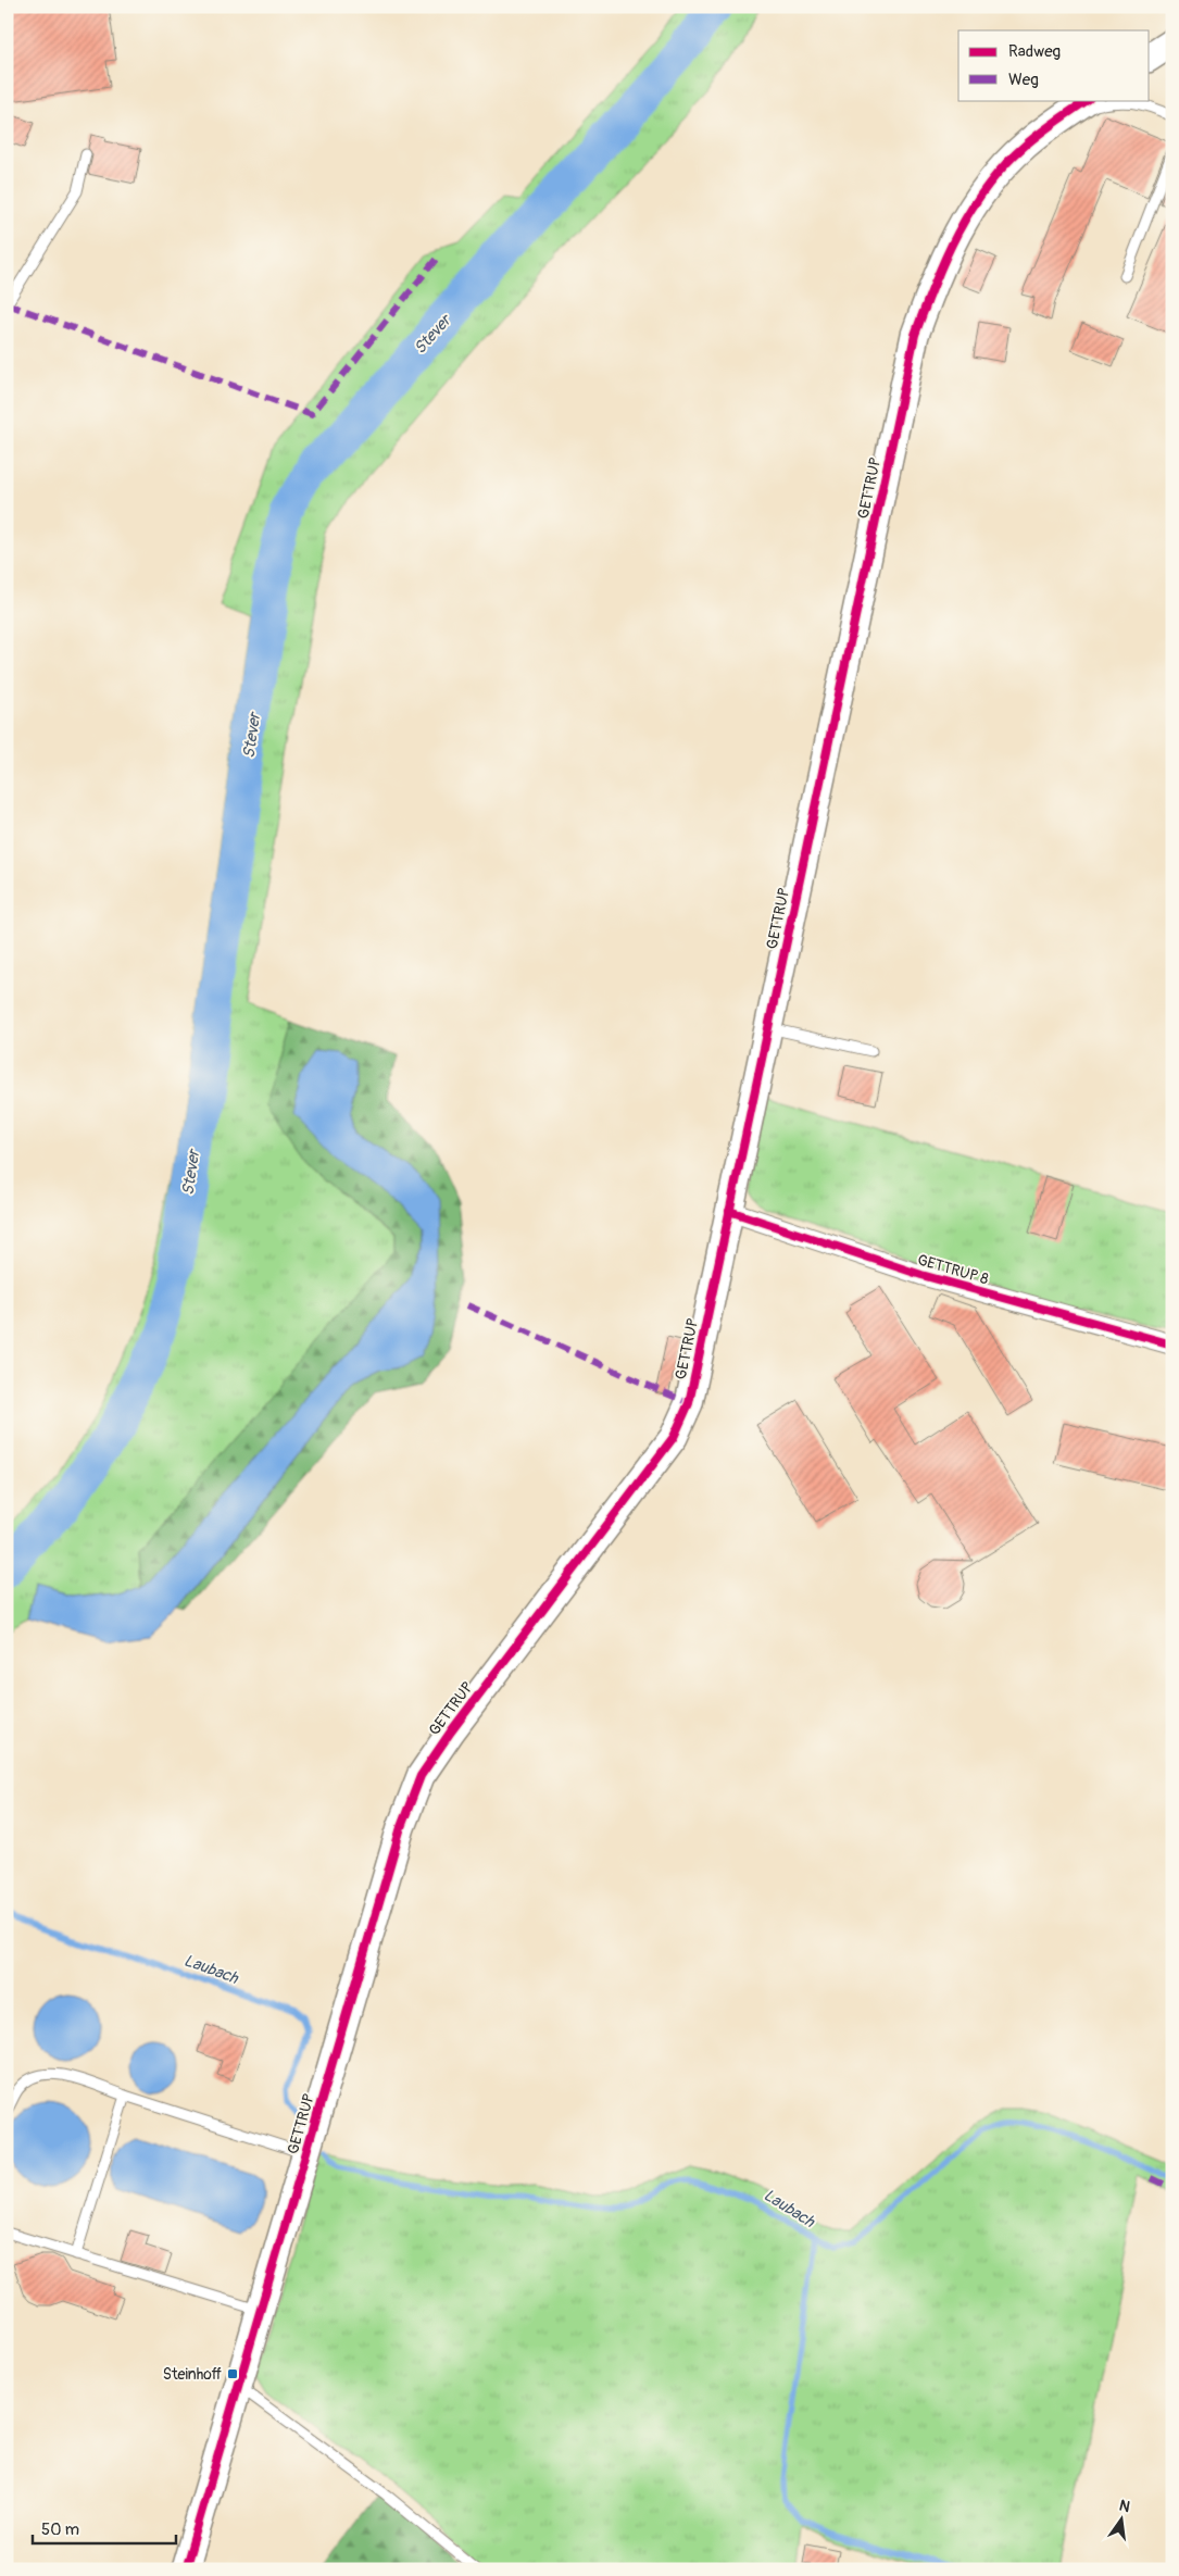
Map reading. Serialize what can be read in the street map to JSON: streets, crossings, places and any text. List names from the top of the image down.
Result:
{
  "streets": {
    "street": ["GETTRUP", "GETTRUP 8"]
  },
  "crossings": [
    ["GETTRUP", "GETTRUP 8"]
  ],
  "water": ["Stever", "Laubach"],
  "places": {
    "transit": ["Steinhoff"]
  },
  "legend": ["Radweg", "Weg"],
  "scale_bar": "50 m",
  "north": "top"
}
